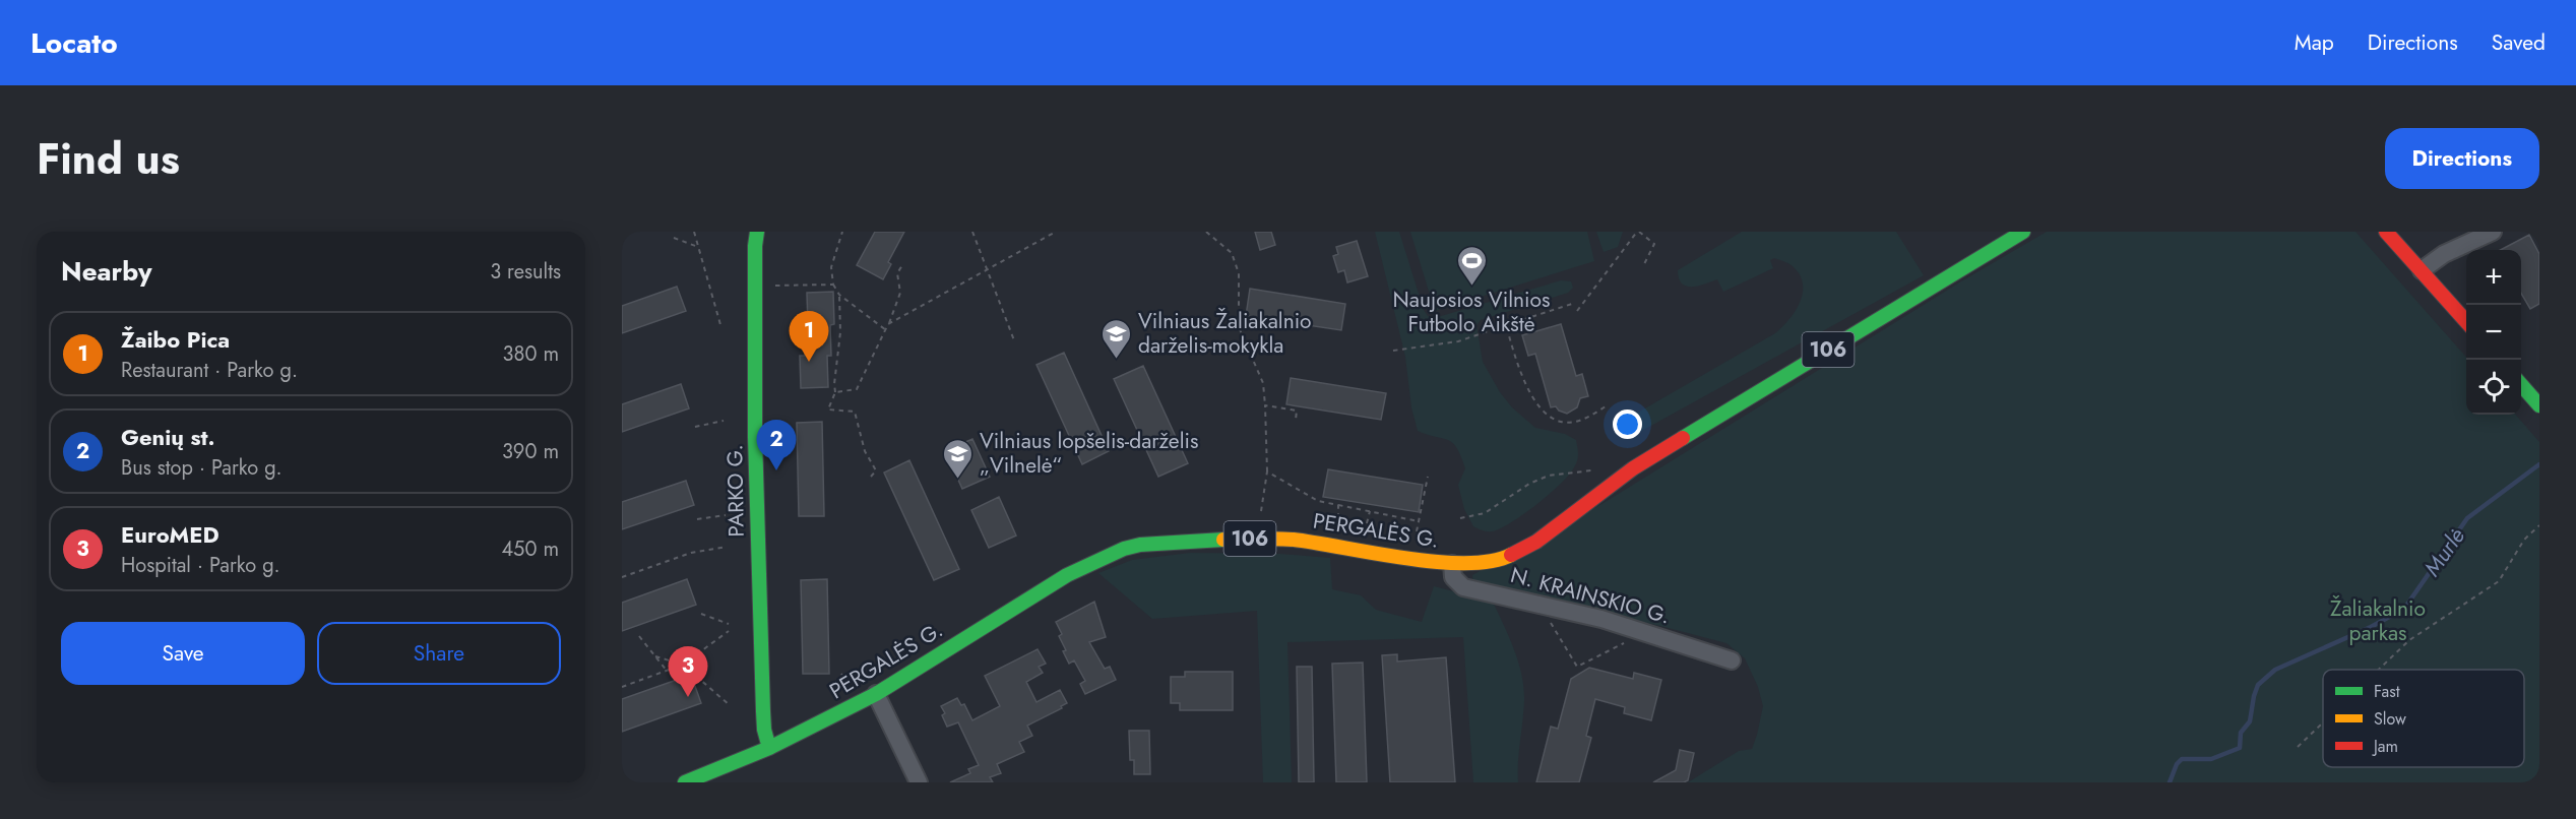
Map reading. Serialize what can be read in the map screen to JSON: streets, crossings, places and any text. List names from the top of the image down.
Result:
{
  "streets": {
    "main road": ["106", "PARKO G.", "PERGALĖS G."],
    "street": ["N. KRAINSKIO G."]
  },
  "crossings": [
    ["PARKO G.", "PERGALĖS G."],
    ["PERGALĖS G.", "N. KRAINSKIO G."]
  ],
  "water": ["Murlė"],
  "parks": ["Žaliakalnio parkas"],
  "places": {
    "sports": ["Naujosios Vilnios Futbolo Aikštė"],
    "school or university": ["Vilniaus Žaliakalnio darželis-mokykla", "Vilniaus lopšelis-darželis „Vilnelė“"]
  },
  "legend": ["Fast", "Slow", "Jam"],
  "page": {
    "header": "Locato",
    "nav": ["Map", "Directions", "Saved"],
    "title": "Find us",
    "buttons": [
      "Directions",
      ["Save", "Share"]
    ],
    "heading": ["Nearby", "3 results"],
    "map_buttons": ["+", "−"],
    "list": [
      {
        "mark": "1",
        "name": "Žaibo Pica",
        "note": "Restaurant · Parko g.",
        "value": "380 m"
      },
      {
        "mark": "2",
        "name": "Genių st.",
        "note": "Bus stop · Parko g.",
        "value": "390 m"
      },
      {
        "mark": "3",
        "name": "EuroMED",
        "note": "Hospital · Parko g.",
        "value": "450 m"
      }
    ],
    "pins": ["1", "2", "3"]
  }
}
